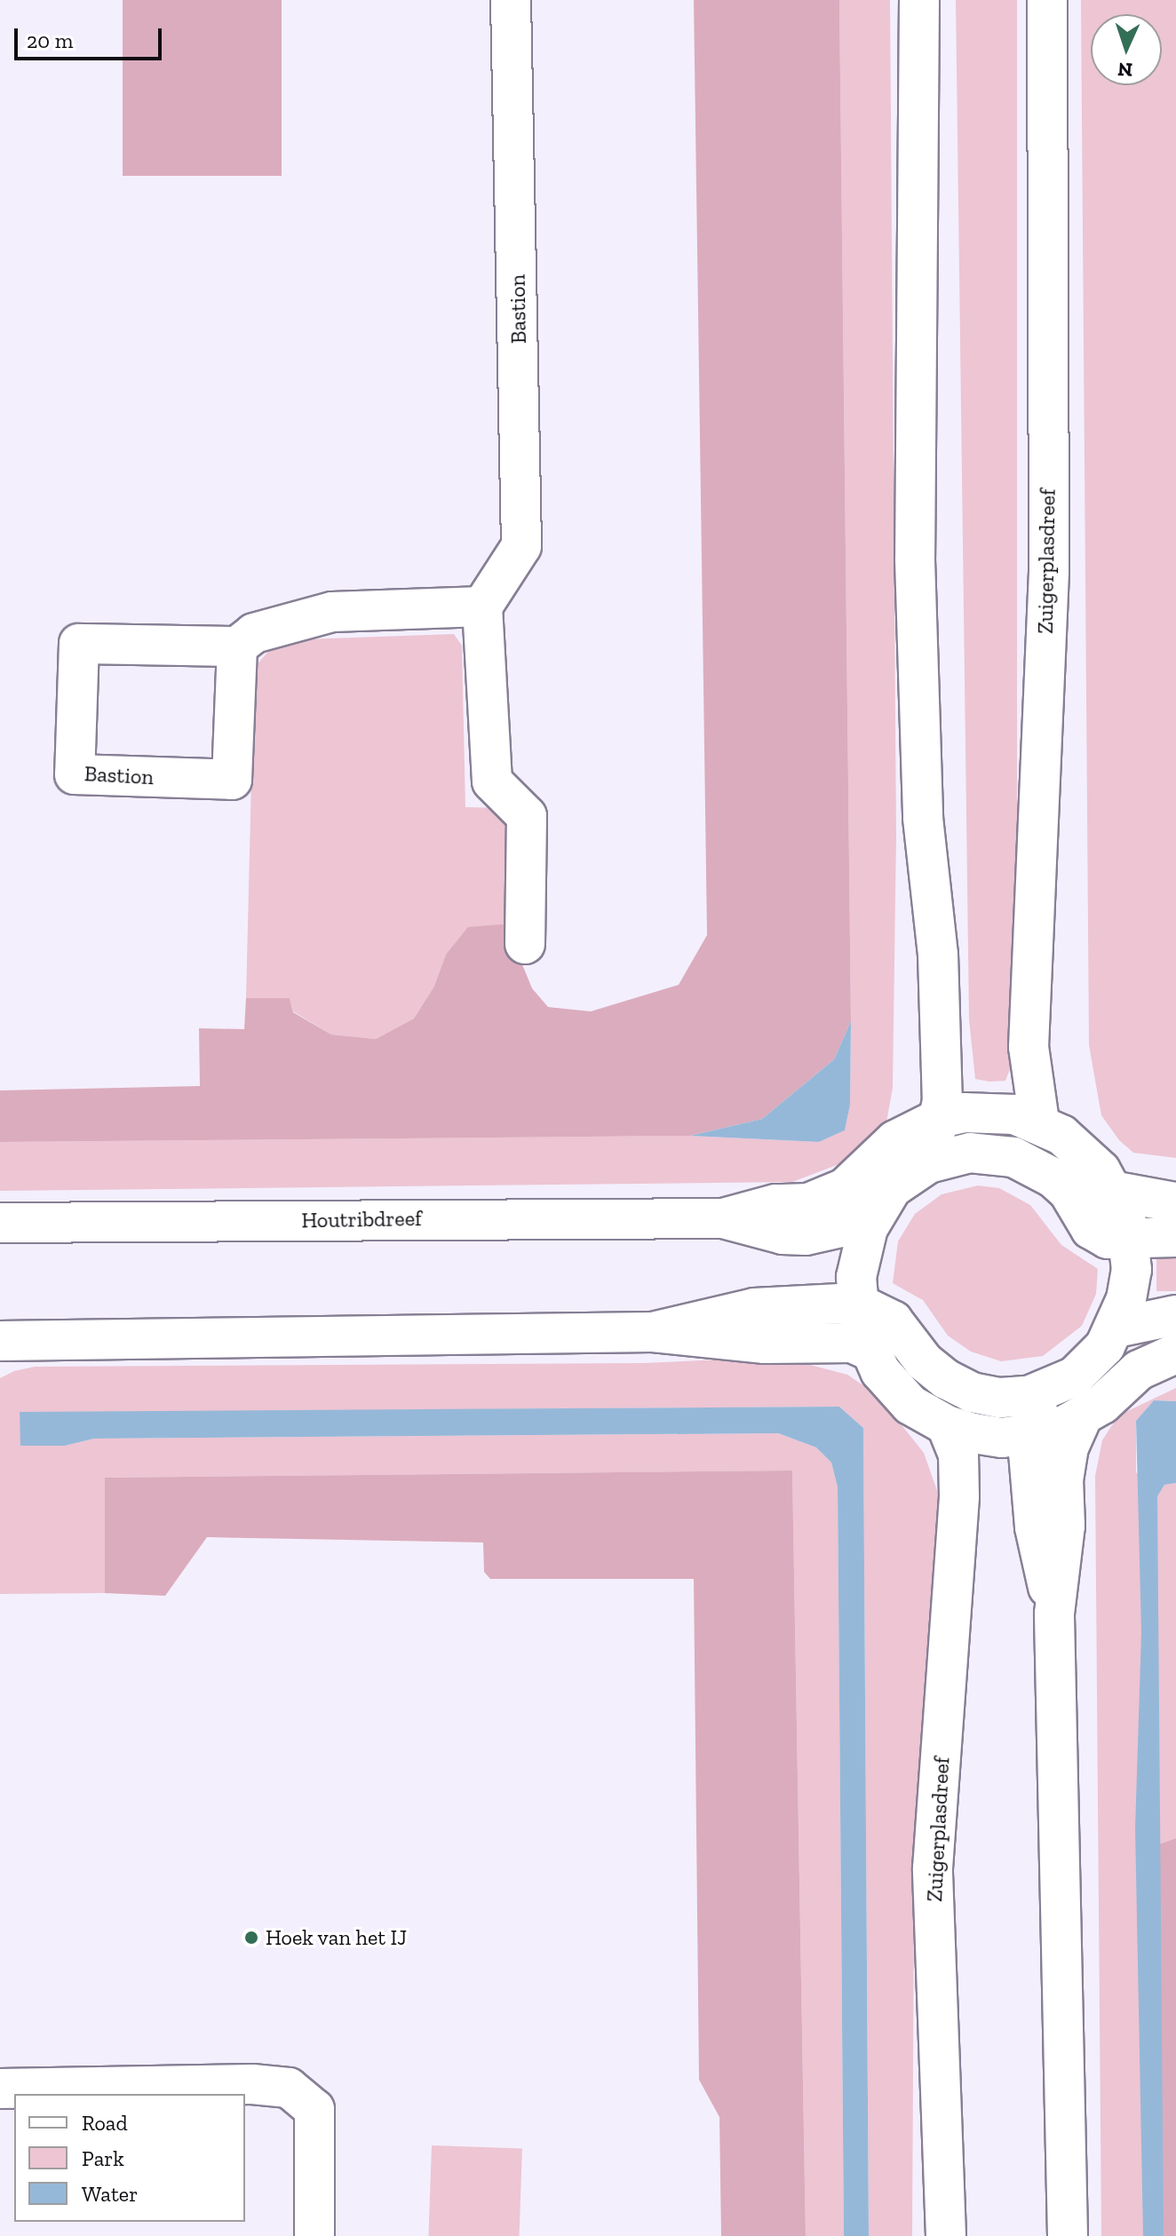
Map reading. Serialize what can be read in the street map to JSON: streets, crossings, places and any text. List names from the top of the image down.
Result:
{
  "streets": {
    "main road": ["Bastion", "Zuigerplasdreef", "Houtribdreef"]
  },
  "places": ["Hoek van het IJ"],
  "legend": ["Road", "Park", "Water"],
  "scale_bar": "20 m",
  "north": "bottom"
}
